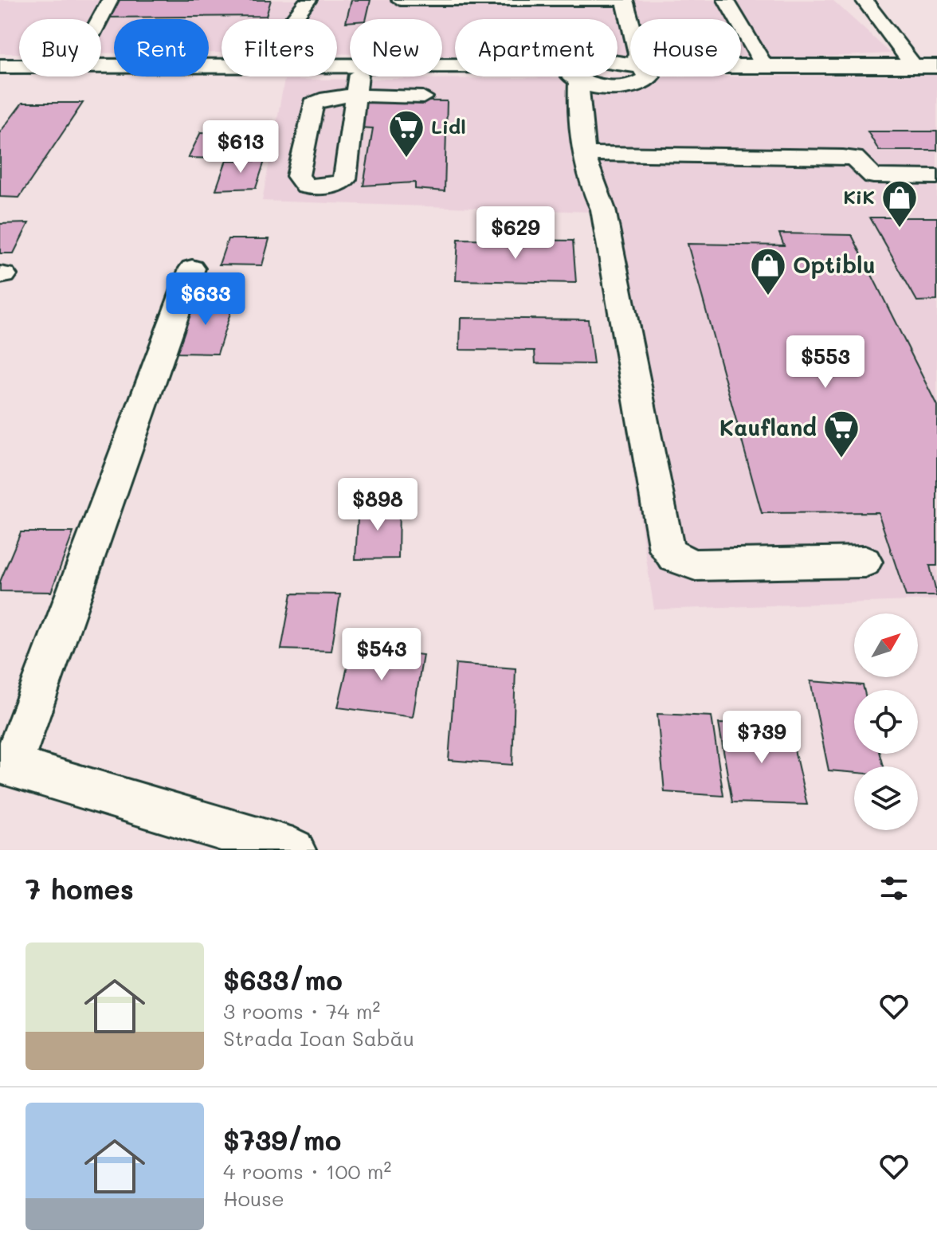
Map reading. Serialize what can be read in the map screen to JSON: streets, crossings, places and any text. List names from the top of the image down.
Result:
{
  "places": {
    "supermarket": ["Lidl", "Kaufland"],
    "shop": ["KiK", "Optiblu"]
  },
  "north": "top right",
  "page": {
    "chip": [
      "Buy",
      "Rent",
      "Filters",
      "New",
      "Apartment",
      "House"
    ],
    "price": [
      "$613",
      "$629",
      "$633",
      "$553",
      "$898",
      "$543",
      "$739"
    ],
    "heading": "7 homes",
    "list": [
      {
        "name": "$633/mo",
        "note": "3 rooms · 74 m² · Strada Ioan Sabău"
      },
      {
        "name": "$739/mo",
        "note": "4 rooms · 100 m² · House"
      }
    ]
  }
}
